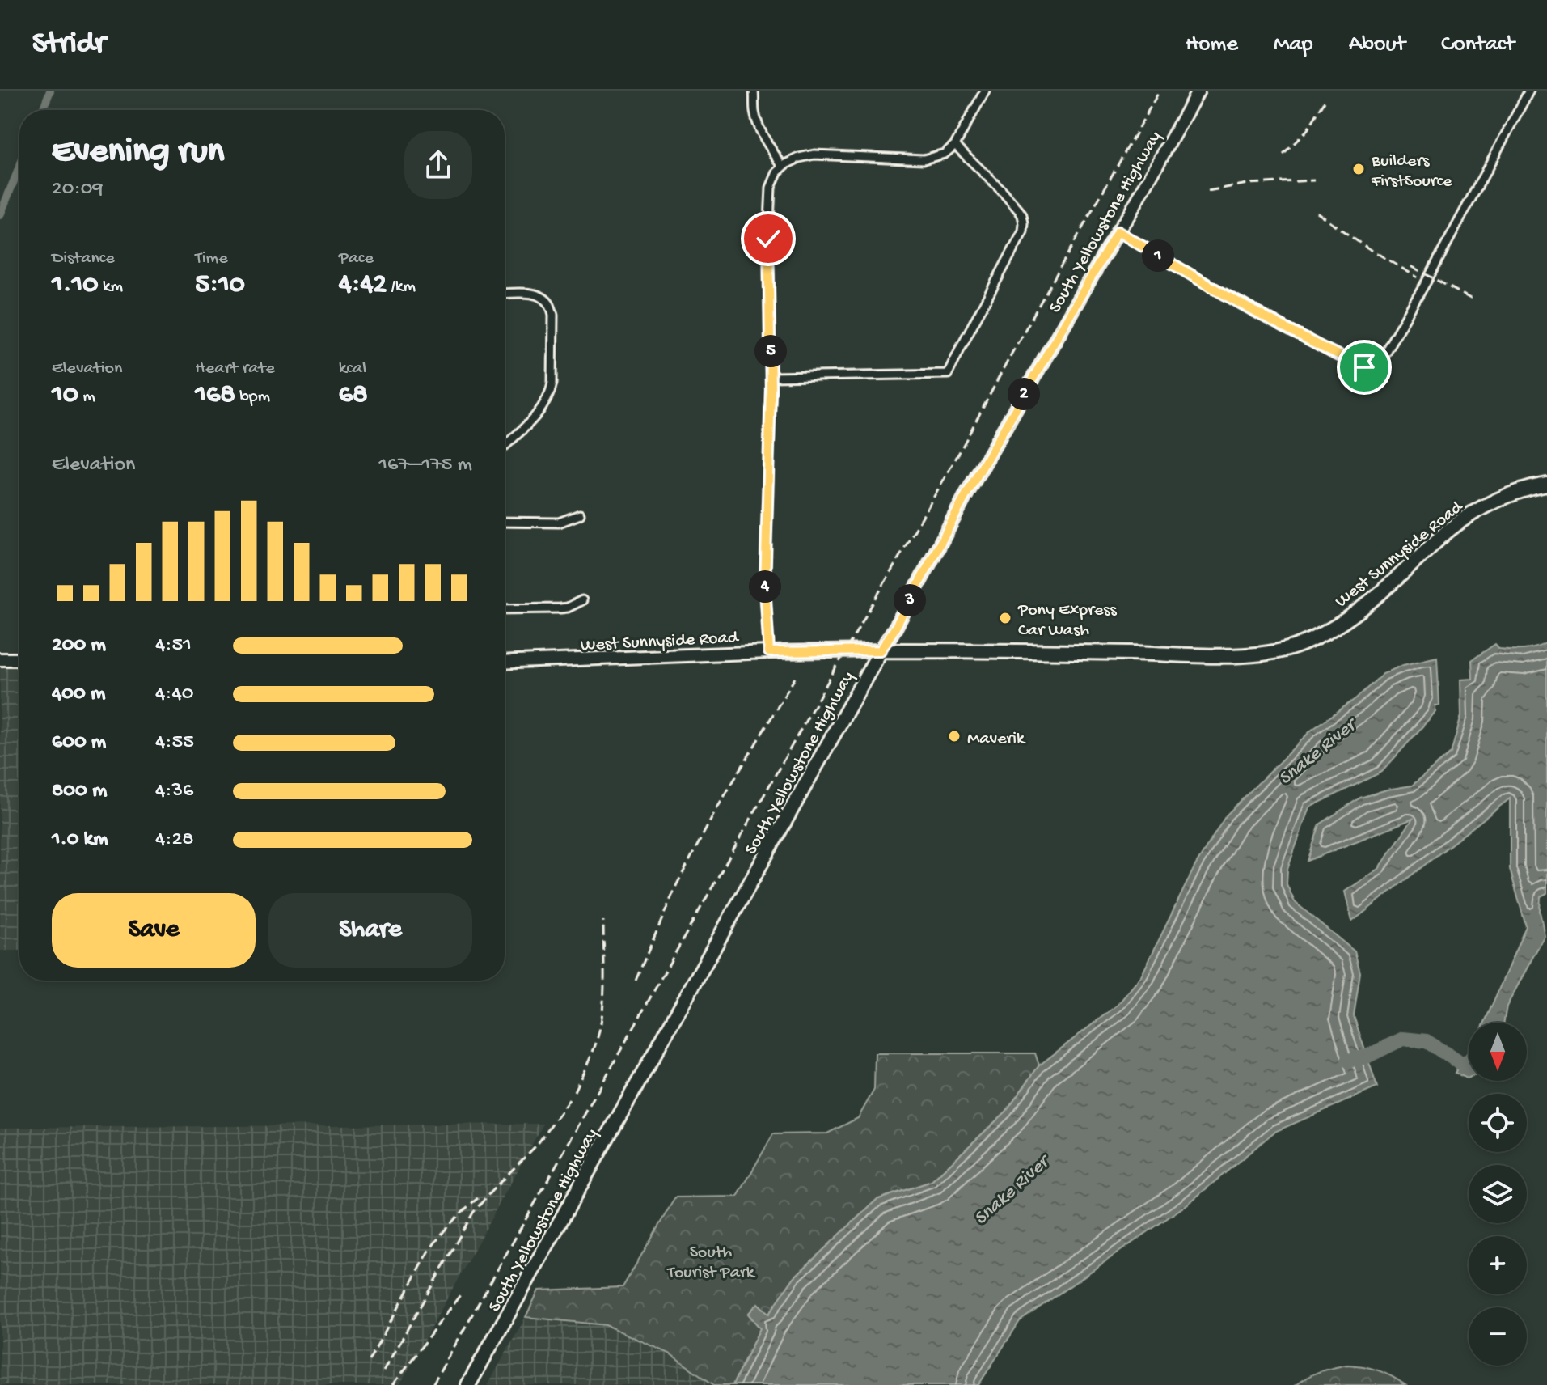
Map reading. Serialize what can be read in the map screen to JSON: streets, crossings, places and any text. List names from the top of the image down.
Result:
{
  "streets": {
    "highway": ["South Yellowstone Highway", "West Sunnyside Road"]
  },
  "crossings": [
    ["South Yellowstone Highway", "West Sunnyside Road"]
  ],
  "water": ["Snake River"],
  "parks": ["South Tourist Park"],
  "places": ["Builders FirstSource", "Pony Express Car Wash", "Maverik"],
  "north": "bottom",
  "page": {
    "header": "Stridr",
    "nav": [
      "Home",
      "Map",
      "About",
      "Contact"
    ],
    "heading": ["Evening run", "20:09"],
    "stats": [
      ["Distance", "1.10 km"],
      ["Time", "5:10"],
      ["Pace", "4:42 /km"],
      ["Elevation", "10 m"],
      ["Heart rate", "168 bpm"],
      ["kcal", "68"]
    ],
    "pins": [
      "1",
      "5",
      "2",
      "4",
      "3"
    ],
    "chart": ["Elevation", "167–175 m"],
    "list": [
      {
        "name": "200 m",
        "note": "4:51"
      },
      {
        "name": "400 m",
        "note": "4:40"
      },
      {
        "name": "600 m",
        "note": "4:55"
      },
      {
        "name": "800 m",
        "note": "4:36"
      },
      {
        "name": "1.0 km",
        "note": "4:28"
      }
    ],
    "buttons": ["Save", "Share"],
    "map_buttons": ["+", "−"]
  }
}
